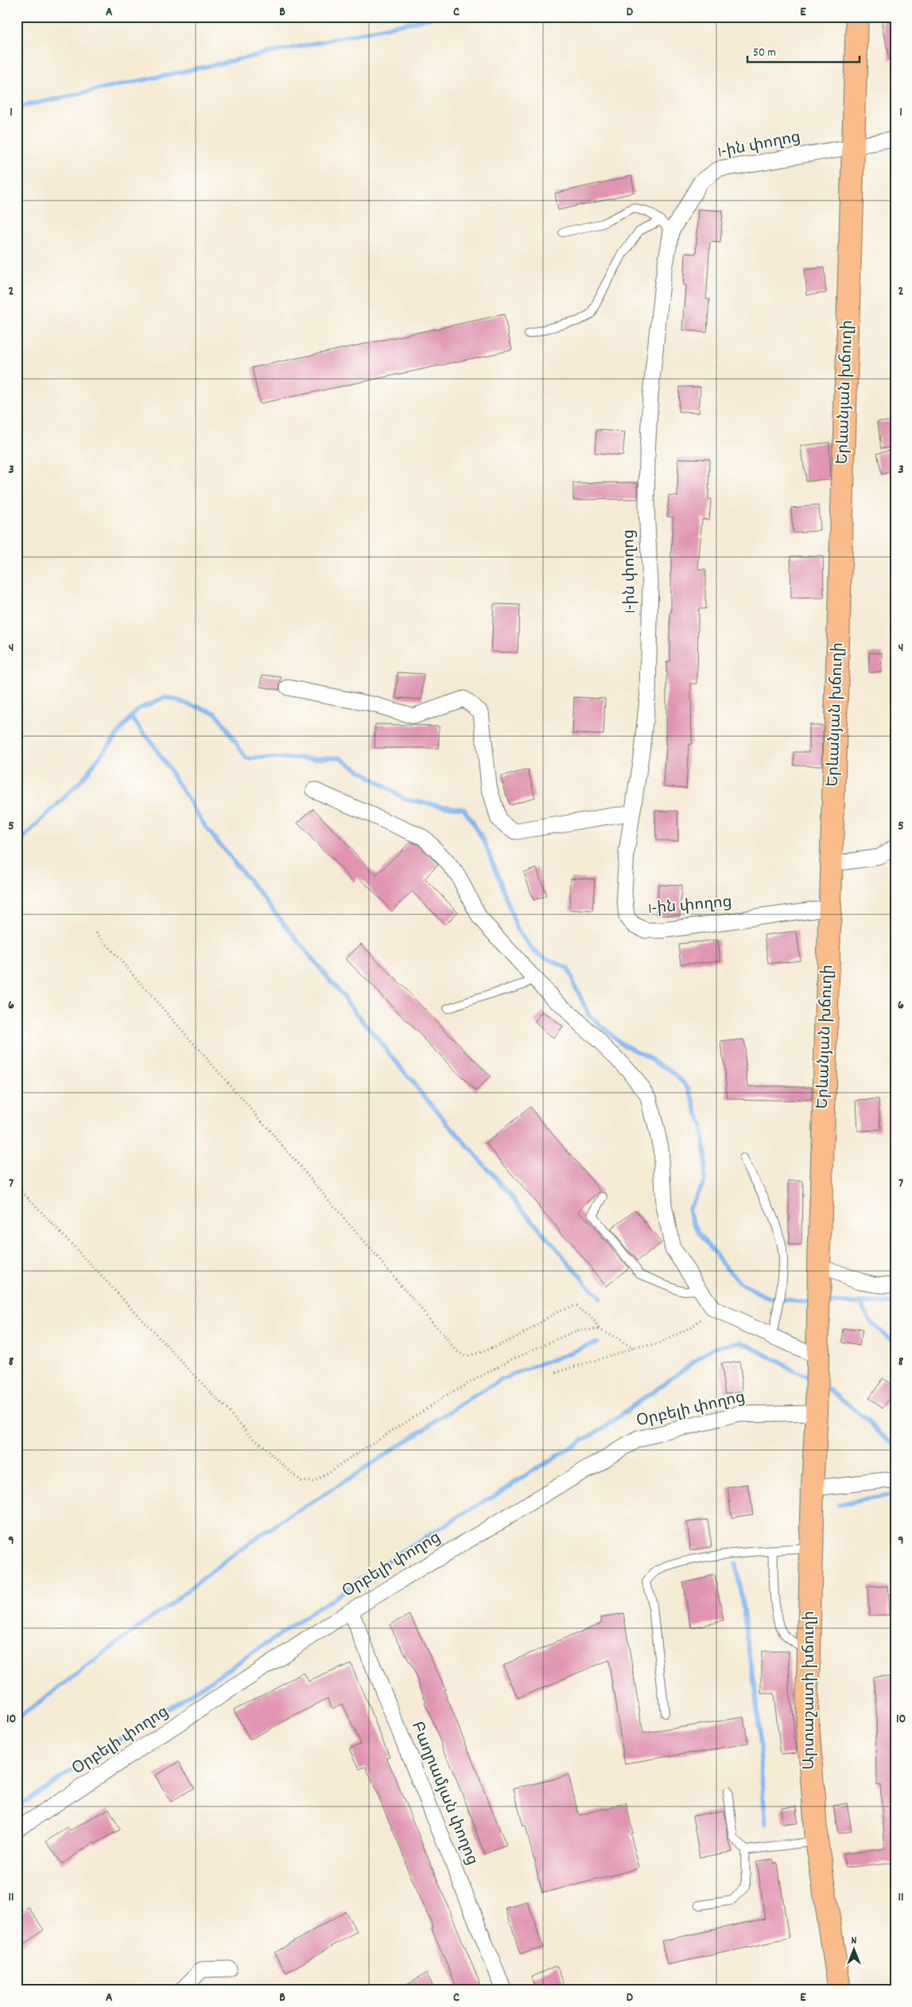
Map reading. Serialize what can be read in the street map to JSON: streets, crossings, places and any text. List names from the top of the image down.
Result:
{
  "streets": {
    "main road": ["Երևանյան խճուղի", "Արտաշատի խճուղի"],
    "street": ["1-ին փողոց", "Օրբելի փողոց", "Բաղրամյան փողոց"]
  },
  "crossings": [
    ["1-ին փողոց", "Երևանյան խճուղի"],
    ["Երևանյան խճուղի", "Օրբելի փողոց"],
    ["Երևանյան խճուղի", "Արտաշատի խճուղի"],
    ["Օրբելի փողոց", "Արտաշատի խճուղի"],
    ["Օրբելի փողոց", "Բաղրամյան փողոց"]
  ],
  "scale_bar": "50 m",
  "north": "top",
  "grid": {
    "columns": [
      "A",
      "B",
      "C",
      "D",
      "E"
    ],
    "rows": [
      "1",
      "2",
      "3",
      "4",
      "5",
      "6",
      "7",
      "8",
      "9",
      "10",
      "11"
    ]
  }
}
